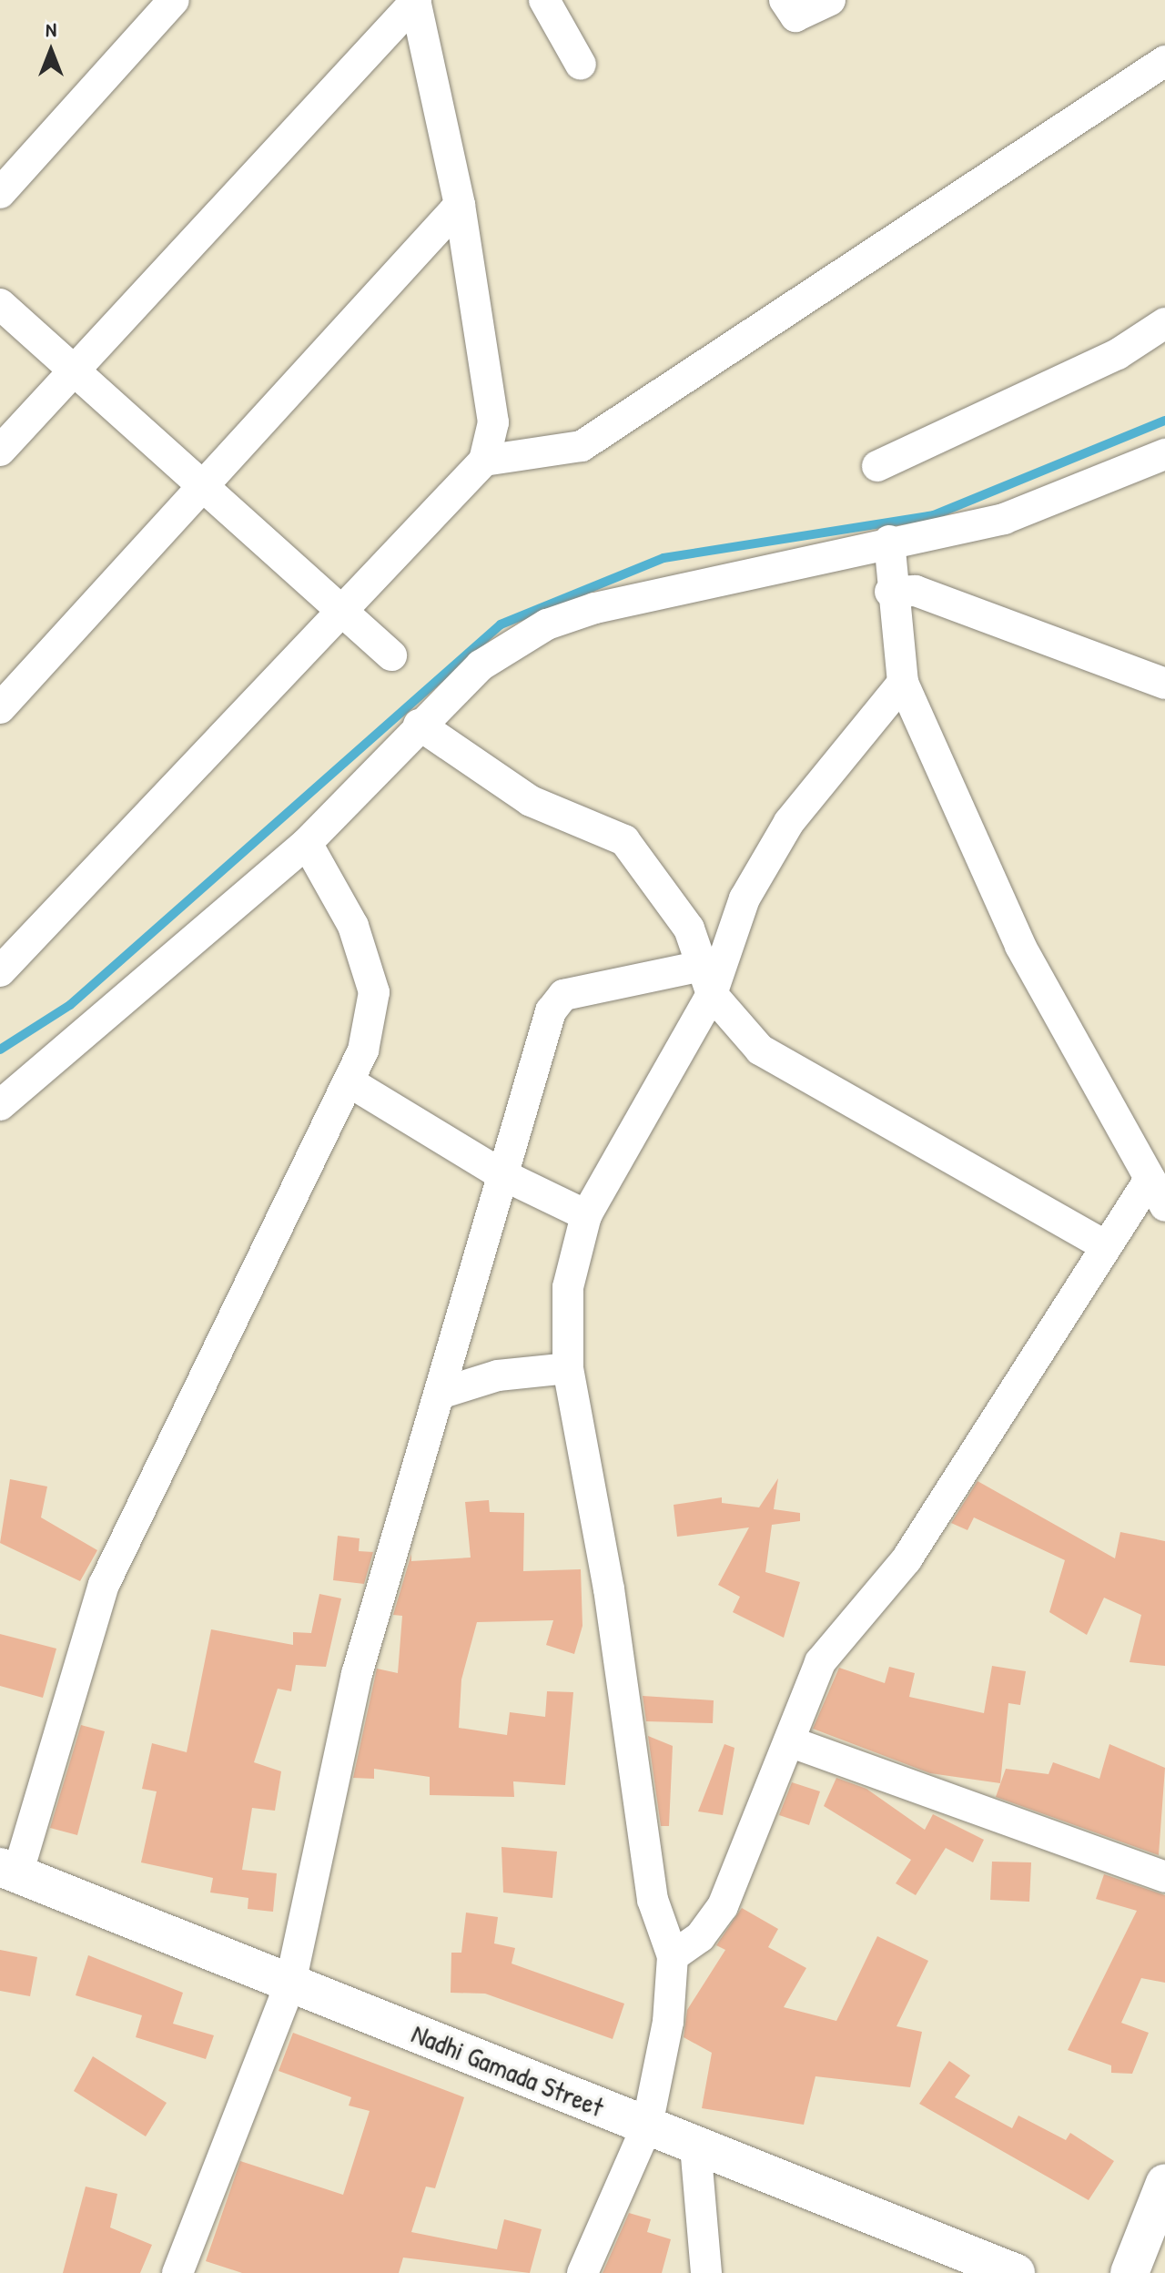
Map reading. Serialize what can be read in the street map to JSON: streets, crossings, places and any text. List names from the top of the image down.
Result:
{
  "streets": {
    "street": ["Nadhi Gamada Street"]
  },
  "north": "top"
}
